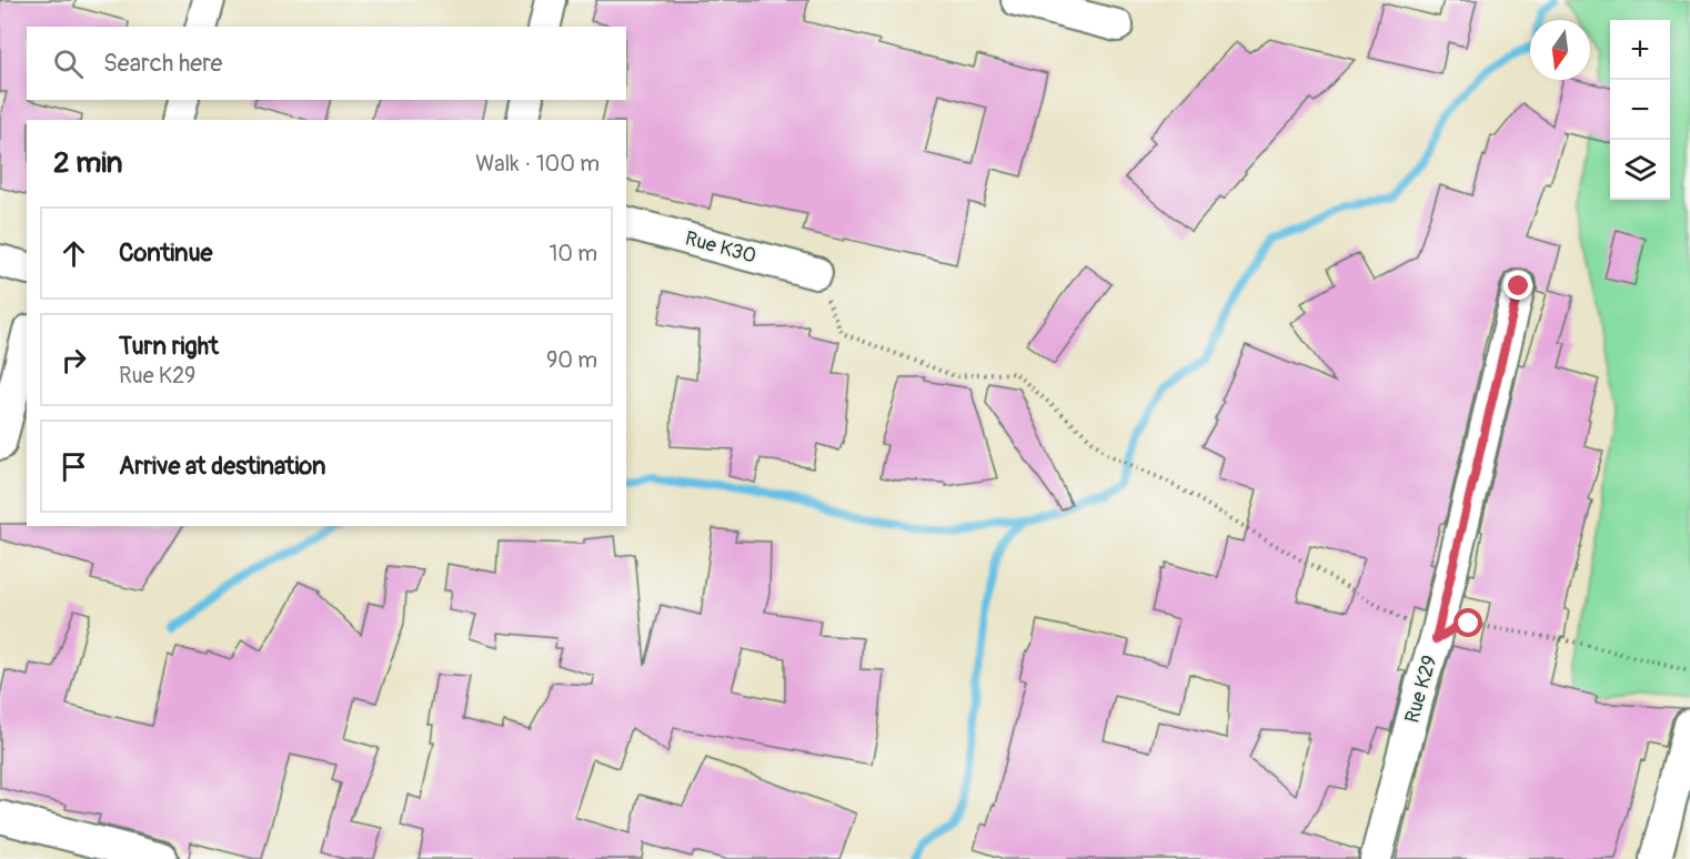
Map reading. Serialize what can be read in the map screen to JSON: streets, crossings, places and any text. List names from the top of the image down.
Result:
{
  "streets": {
    "street": ["Rue K30", "Rue K29"]
  },
  "north": "bottom",
  "page": {
    "map_buttons": ["+", "−"],
    "search": "Search here",
    "heading": ["2 min", "Walk · 100 m"],
    "list": [
      ["Continue", "10 m"],
      ["Turn right", "Rue K29", "90 m"],
      "Arrive at destination"
    ]
  }
}
